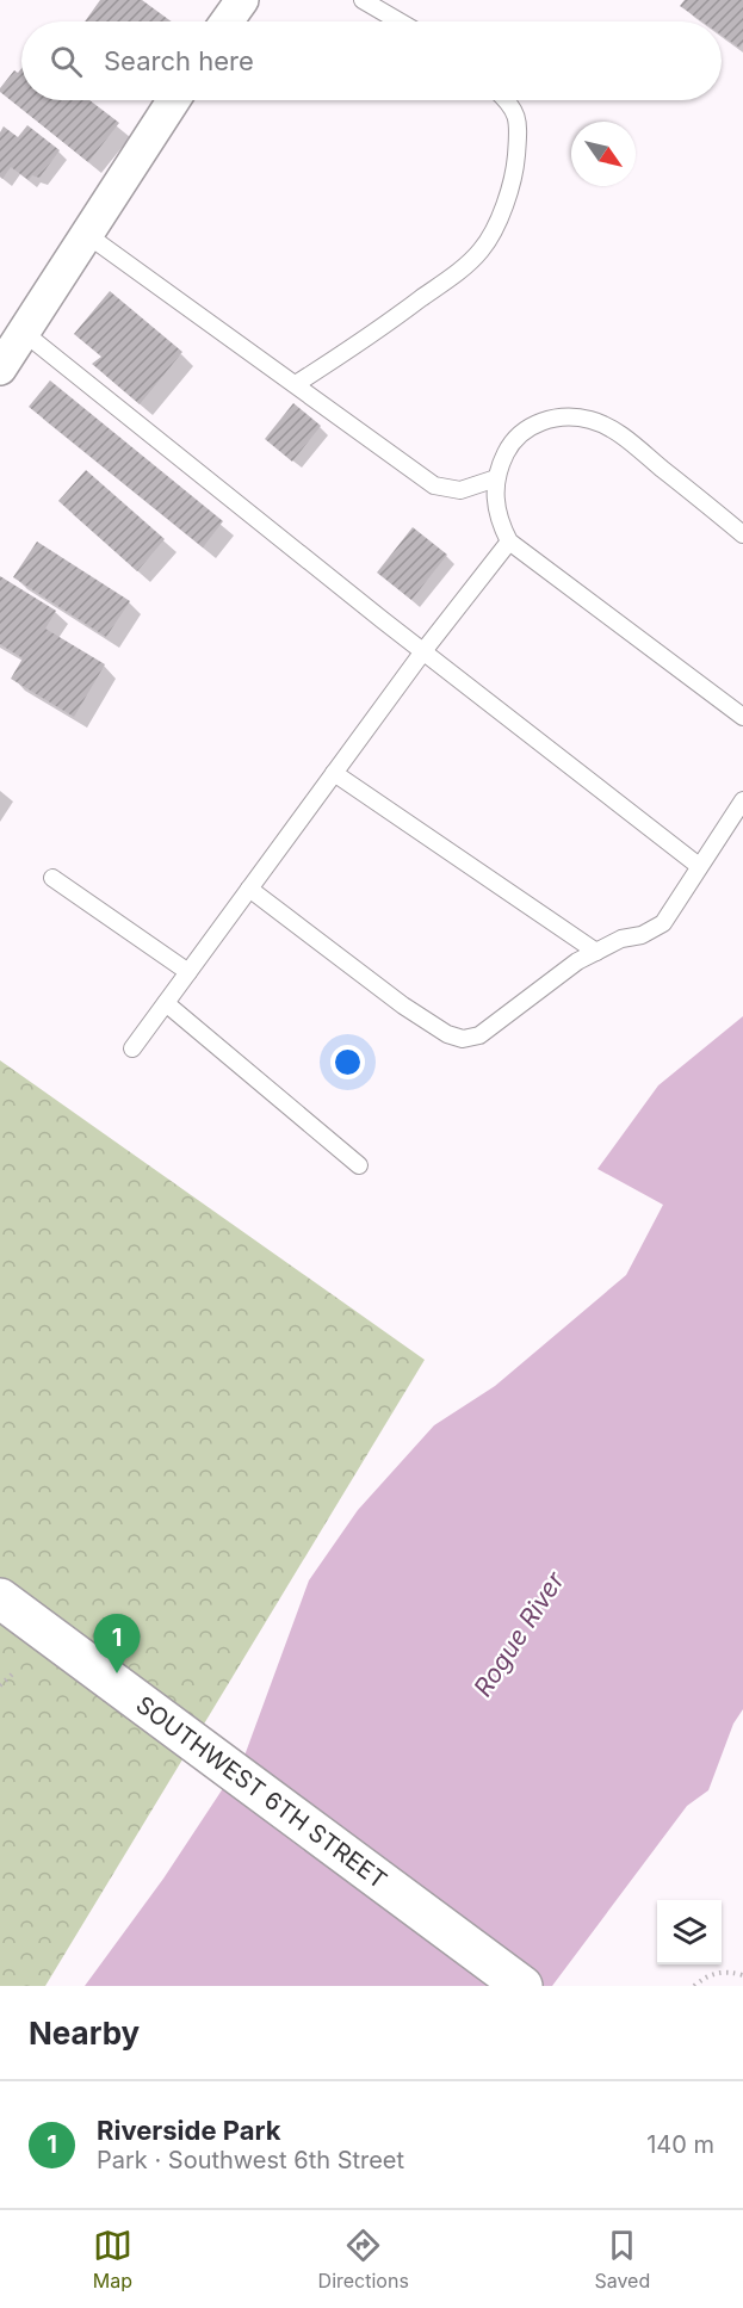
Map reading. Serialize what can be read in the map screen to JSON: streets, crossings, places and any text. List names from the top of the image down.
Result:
{
  "streets": {
    "highway": ["SOUTHWEST 6TH STREET"]
  },
  "water": ["Rogue River"],
  "north": "bottom right",
  "page": {
    "search": "Search here",
    "pins": "1",
    "heading": "Nearby",
    "list": [
      {
        "mark": "1",
        "name": "Riverside Park",
        "note": "Park · Southwest 6th Street",
        "value": "140 m"
      }
    ],
    "nav": ["Map", "Directions", "Saved"]
  }
}
